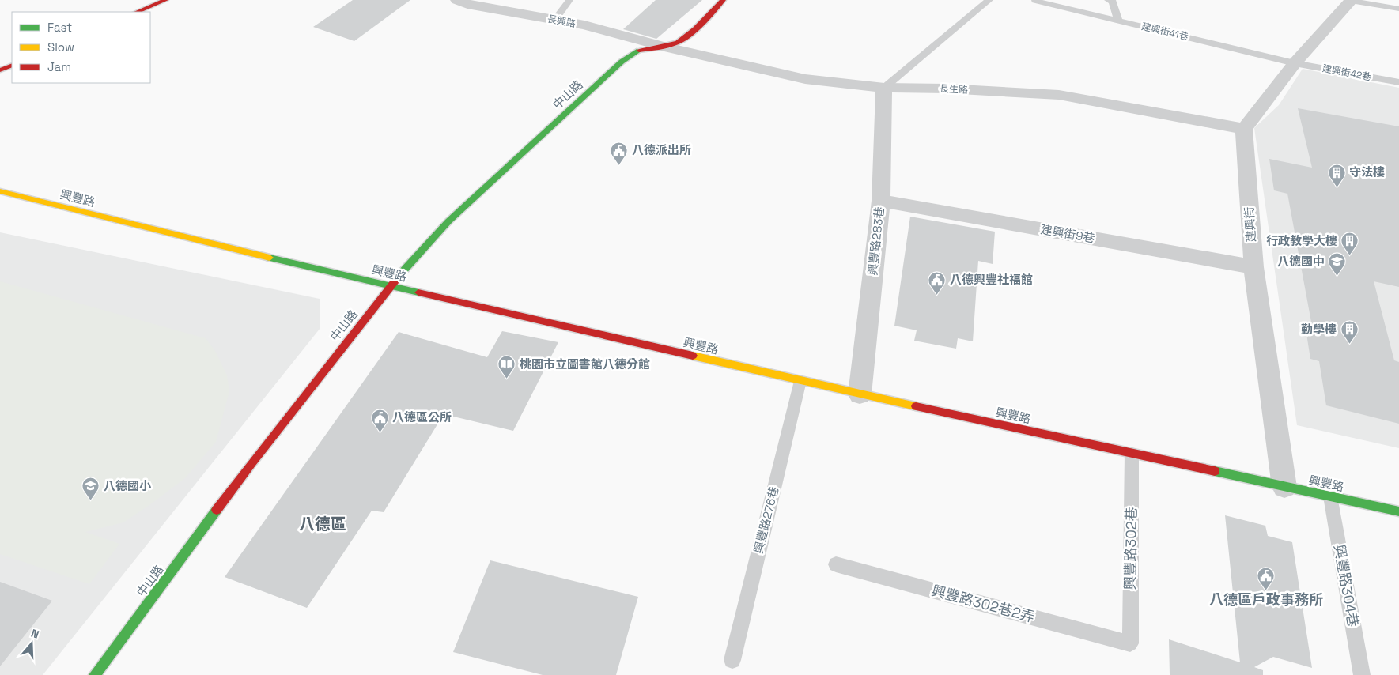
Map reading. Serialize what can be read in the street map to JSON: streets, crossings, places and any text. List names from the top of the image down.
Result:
{
  "streets": {
    "main road": ["中山路", "興豐路"],
    "street": [
      "長興路",
      "長生路",
      "建興街",
      "建興街9巷",
      "興豐路283巷"
    ],
    "lane": [
      "建興街41巷",
      "建興街42巷",
      "興豐路276巷",
      "興豐路302巷",
      "興豐路304巷",
      "興豐路302巷2弄"
    ]
  },
  "crossings": [
    ["長興路", "長生路"],
    ["長興路", "中山路"],
    ["建興街41巷", "建興街42巷"],
    ["長生路", "中山路"],
    ["長生路", "建興街"],
    ["長生路", "興豐路283巷"],
    ["中山路", "興豐路"],
    ["興豐路", "建興街"],
    ["興豐路", "興豐路283巷"],
    ["興豐路", "興豐路276巷"],
    ["興豐路", "興豐路302巷"],
    ["興豐路", "興豐路304巷"],
    ["建興街", "建興街9巷"],
    ["建興街9巷", "興豐路283巷"],
    ["興豐路302巷", "興豐路302巷2弄"]
  ],
  "districts": ["八德區"],
  "places": {
    "public building": [
      "八德派出所",
      "八德興豐社福館",
      "八德區公所",
      "八德區戶政事務所"
    ],
    "building": ["守法樓", "行政教學大樓", "勤學樓"],
    "school or university": ["八德國中", "八德國小"],
    "library": ["桃園市立圖書館八德分館"]
  },
  "legend": ["Fast", "Slow", "Jam"],
  "north": "top"
}
